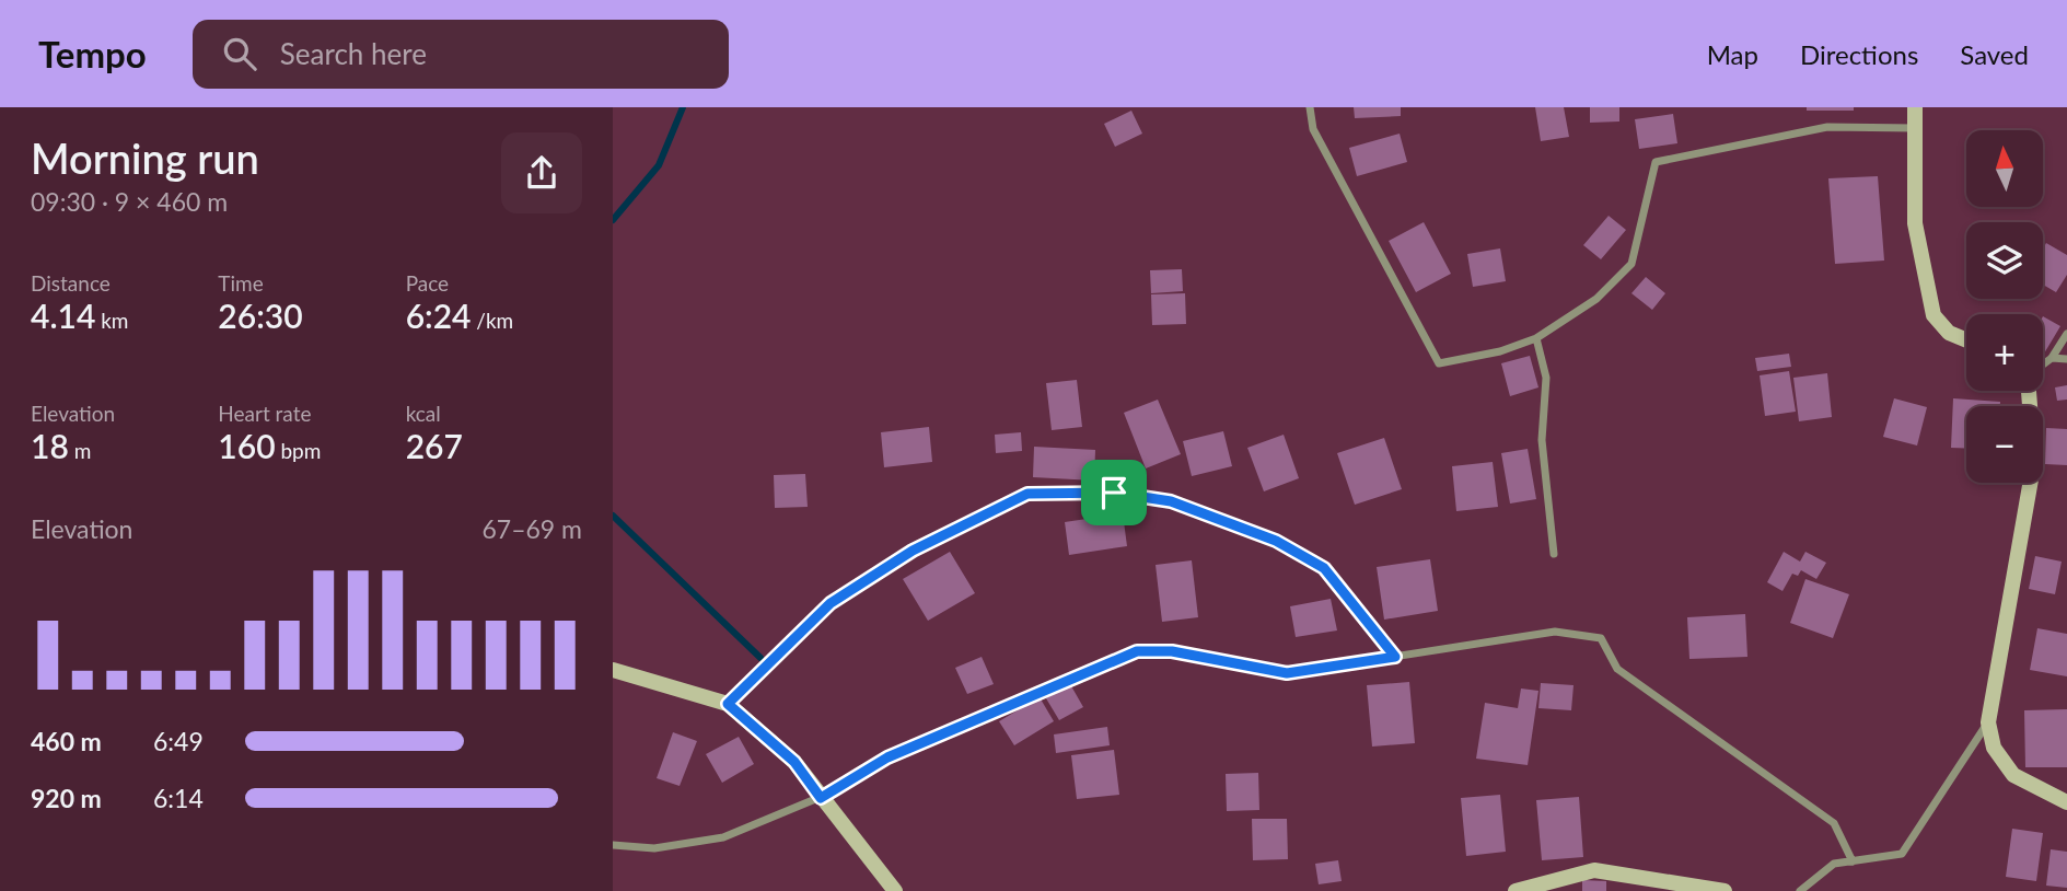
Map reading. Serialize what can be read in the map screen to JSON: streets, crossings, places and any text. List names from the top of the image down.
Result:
{
  "north": "top",
  "page": {
    "header": "Tempo",
    "search": "Search here",
    "nav": ["Map", "Directions", "Saved"],
    "heading": ["Morning run", "09:30 · 9 × 460 m"],
    "map_buttons": ["+", "−"],
    "stats": [
      ["Distance", "4.14 km"],
      ["Time", "26:30"],
      ["Pace", "6:24 /km"],
      ["Elevation", "18 m"],
      ["Heart rate", "160 bpm"],
      ["kcal", "267"]
    ],
    "chart": ["Elevation", "67–69 m"],
    "list": [
      {
        "name": "460 m",
        "note": "6:49"
      },
      {
        "name": "920 m",
        "note": "6:14"
      }
    ]
  }
}
